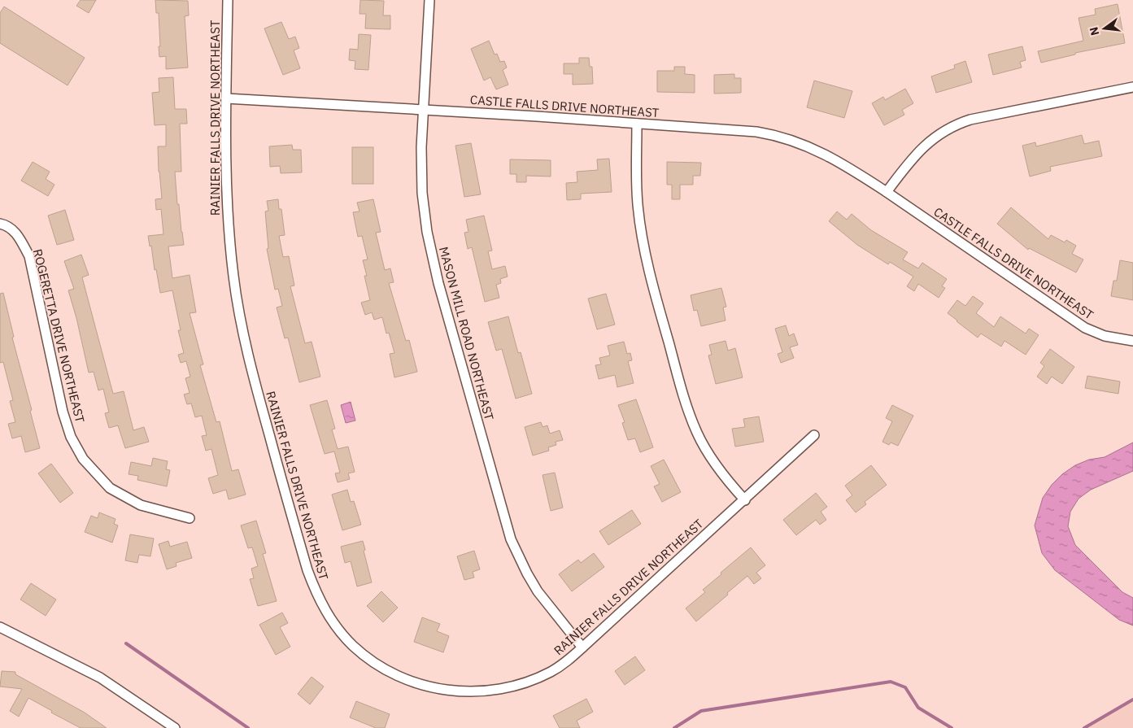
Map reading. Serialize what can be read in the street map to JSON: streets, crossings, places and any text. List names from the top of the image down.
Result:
{
  "streets": {
    "street": [
      "CASTLE FALLS DRIVE NORTHEAST",
      "RAINIER FALLS DRIVE NORTHEAST",
      "MASON MILL ROAD NORTHEAST",
      "ROGERETTA DRIVE NORTHEAST"
    ]
  },
  "crossings": [
    ["CASTLE FALLS DRIVE NORTHEAST", "RAINIER FALLS DRIVE NORTHEAST"],
    ["CASTLE FALLS DRIVE NORTHEAST", "MASON MILL ROAD NORTHEAST"],
    ["RAINIER FALLS DRIVE NORTHEAST", "MASON MILL ROAD NORTHEAST"]
  ],
  "north": "left"
}
